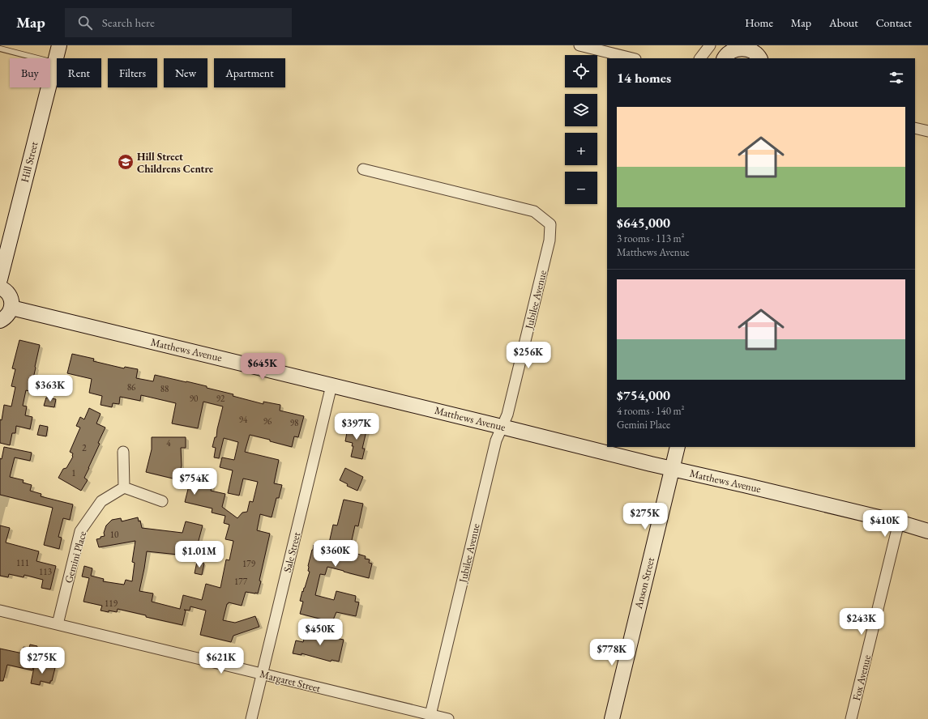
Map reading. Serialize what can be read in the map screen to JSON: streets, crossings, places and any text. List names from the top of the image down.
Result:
{
  "streets": {
    "street": [
      "Hill Street",
      "Jubilee Avenue",
      "Matthews Avenue",
      "Sale Street",
      "Gemini Place",
      "Anson Street",
      "Fox Avenue",
      "Margaret Street"
    ]
  },
  "crossings": [
    ["Jubilee Avenue", "Matthews Avenue"],
    ["Jubilee Avenue", "Margaret Street"],
    ["Matthews Avenue", "Sale Street"],
    ["Matthews Avenue", "Anson Street"],
    ["Matthews Avenue", "Fox Avenue"],
    ["Sale Street", "Margaret Street"],
    ["Gemini Place", "Margaret Street"]
  ],
  "places": {
    "school or university": ["Hill Street Childrens Centre"]
  },
  "house_numbers": [
    "86",
    "88",
    "90",
    "92",
    "94",
    "96",
    "98",
    "4",
    "2",
    "1",
    "10",
    "111",
    "179",
    "113",
    "177",
    "119"
  ],
  "page": {
    "header": "Map",
    "search": "Search here",
    "nav": [
      "Home",
      "Map",
      "About",
      "Contact"
    ],
    "map_buttons": ["+", "−"],
    "chip": [
      "Buy",
      "Rent",
      "Filters",
      "New",
      "Apartment"
    ],
    "heading": "14 homes",
    "list": [
      {
        "name": "$645,000",
        "note": "3 rooms · 113 m² · Matthews Avenue"
      },
      {
        "name": "$754,000",
        "note": "4 rooms · 140 m² · Gemini Place"
      }
    ],
    "price": [
      "$256K",
      "$645K",
      "$363K",
      "$397K",
      "$754K",
      "$275K",
      "$410K",
      "$360K",
      "$1.01M",
      "$243K",
      "$450K",
      "$778K",
      "$275K",
      "$621K"
    ]
  }
}
